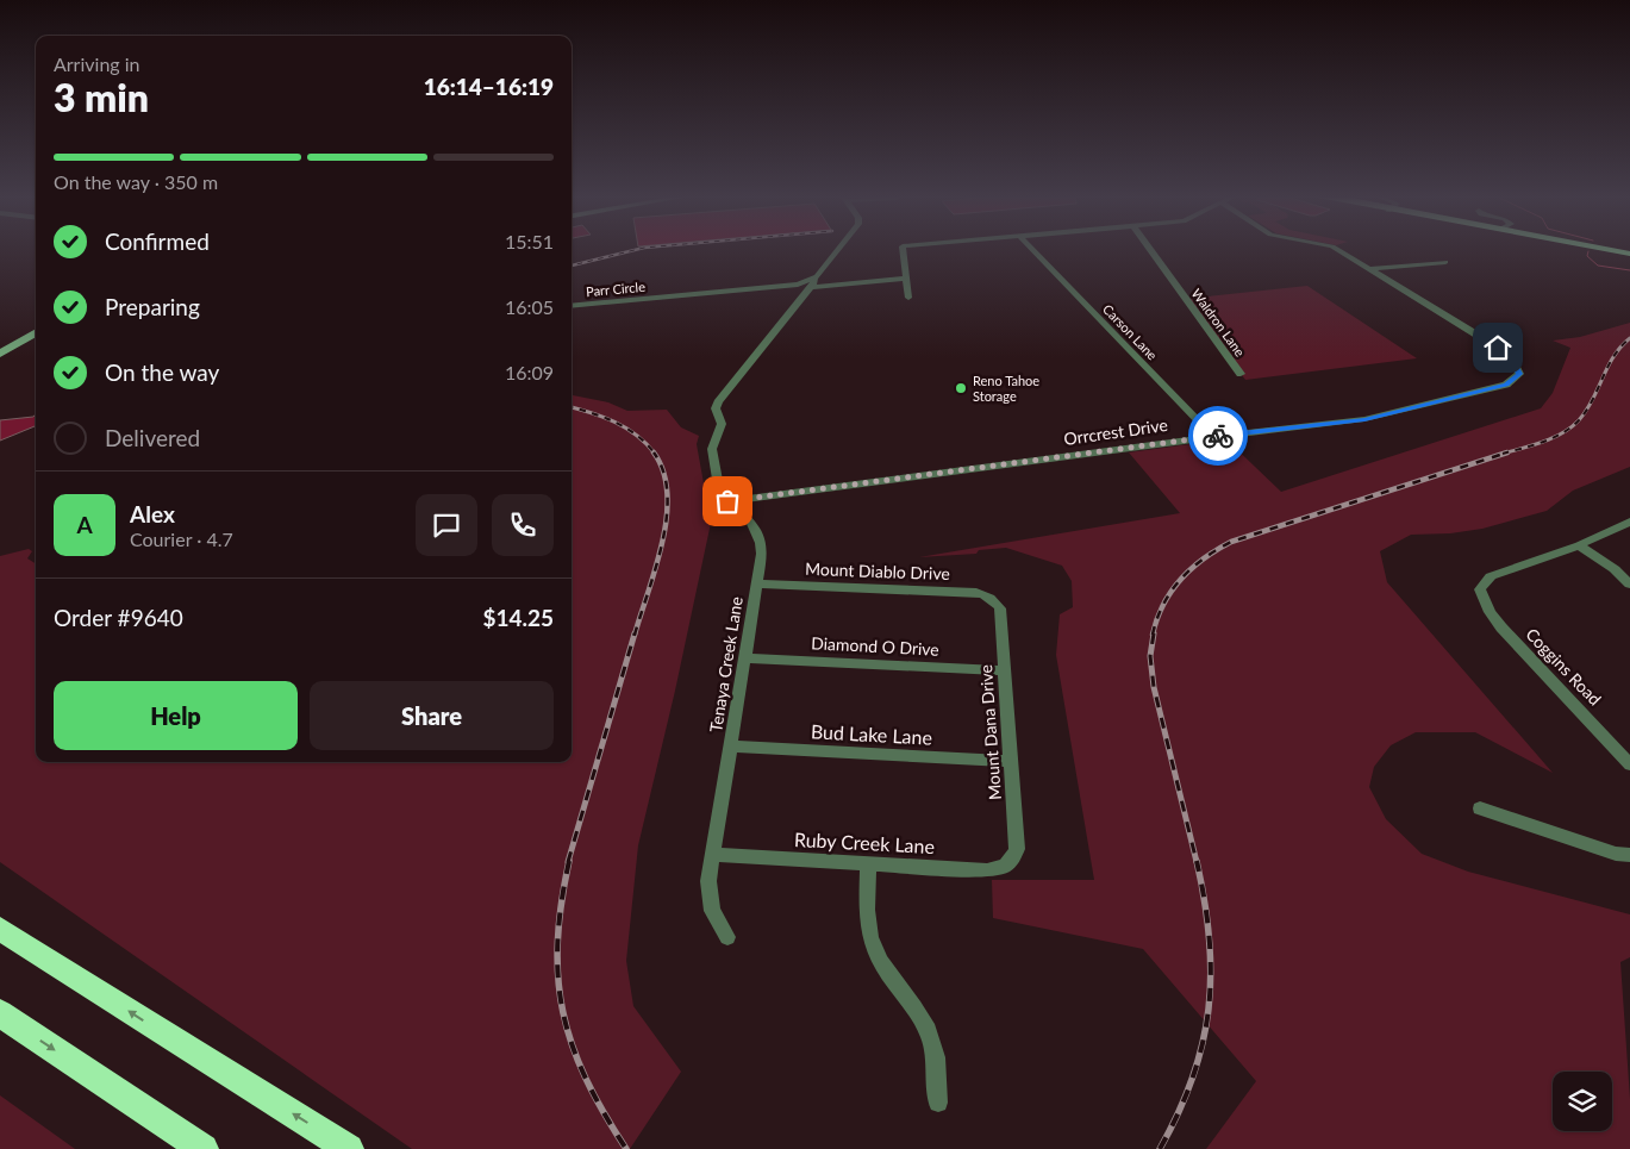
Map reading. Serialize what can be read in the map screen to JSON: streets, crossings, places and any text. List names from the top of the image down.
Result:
{
  "streets": {
    "street": [
      "Parr Circle",
      "Waldron Lane",
      "Carson Lane",
      "Orrcrest Drive",
      "Mount Diablo Drive",
      "Diamond O Drive",
      "Tenaya Creek Lane",
      "Coggins Road",
      "Mount Dana Drive",
      "Bud Lake Lane",
      "Ruby Creek Lane"
    ]
  },
  "crossings": [
    ["Parr Circle", "Tenaya Creek Lane"],
    ["Carson Lane", "Orrcrest Drive"],
    ["Orrcrest Drive", "Tenaya Creek Lane"],
    ["Mount Diablo Drive", "Tenaya Creek Lane"],
    ["Mount Diablo Drive", "Mount Dana Drive"],
    ["Diamond O Drive", "Tenaya Creek Lane"],
    ["Diamond O Drive", "Mount Dana Drive"],
    ["Tenaya Creek Lane", "Bud Lake Lane"],
    ["Tenaya Creek Lane", "Ruby Creek Lane"],
    ["Mount Dana Drive", "Bud Lake Lane"],
    ["Mount Dana Drive", "Ruby Creek Lane"]
  ],
  "places": ["Reno Tahoe Storage"],
  "page": {
    "heading": ["3 min", "Arriving in", "16:14–16:19"],
    "panel": [
      "Alex",
      "Courier · 4.7",
      "Order #9640",
      "$14.25"
    ],
    "bar": "On the way · 350 m",
    "list": [
      ["Confirmed", "15:51"],
      ["Preparing", "16:05"],
      ["On the way", "16:09"],
      "Delivered"
    ],
    "round": "A",
    "buttons": ["Help", "Share"]
  }
}
